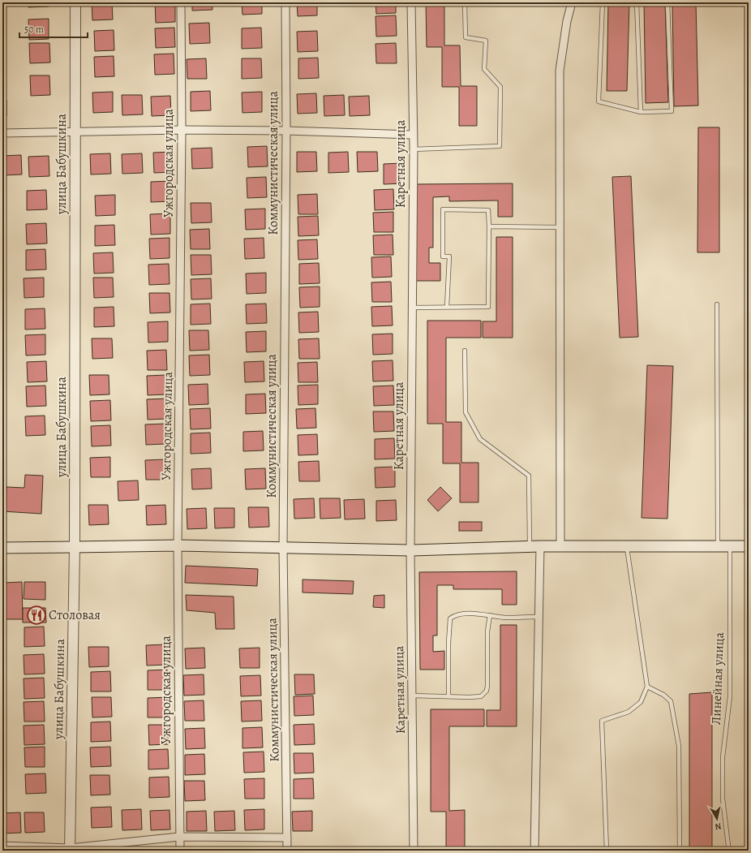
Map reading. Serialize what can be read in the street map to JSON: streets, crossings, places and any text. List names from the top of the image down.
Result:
{
  "streets": {
    "street": [
      "Ужгородская улица",
      "Коммунистическая улица",
      "улица Бабушкина",
      "Каретная улица"
    ],
    "lane": ["Линейная улица"]
  },
  "places": {
    "restaurant": ["Столовая"]
  },
  "scale_bar": "50 m",
  "north": "bottom"
}
